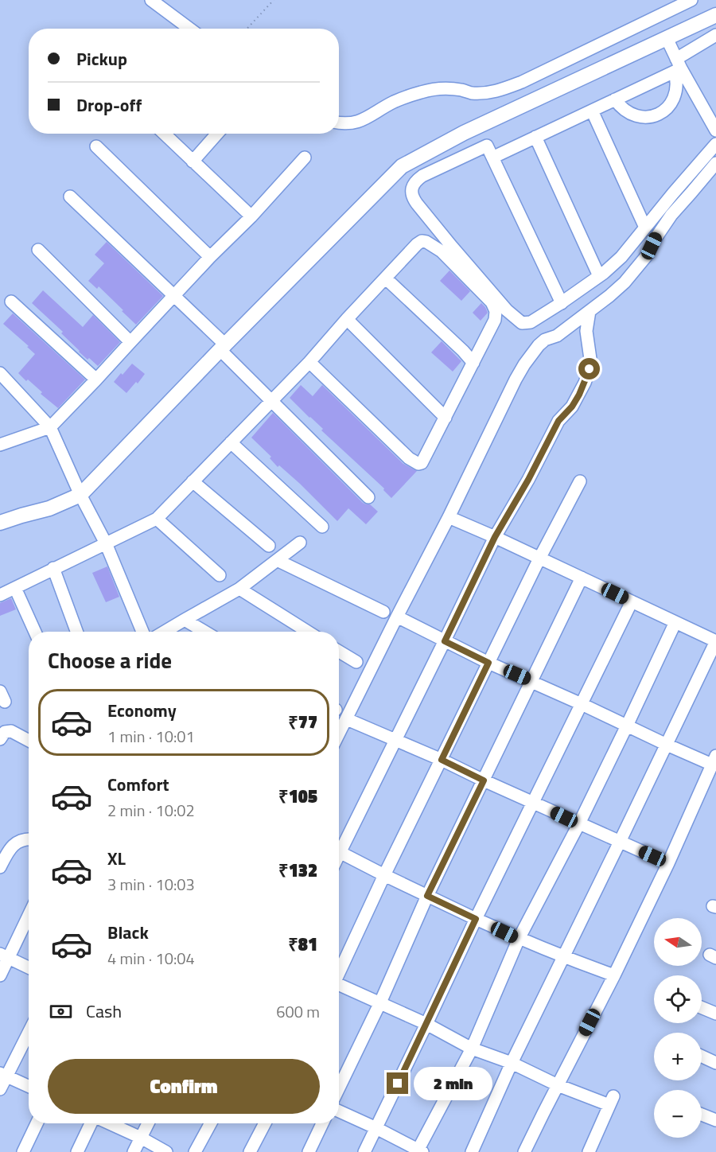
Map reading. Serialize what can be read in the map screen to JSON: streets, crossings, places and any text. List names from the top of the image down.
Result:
{
  "north": "left",
  "page": {
    "banner": ["Pickup", "Drop-off"],
    "heading": "Choose a ride",
    "list": [
      {
        "name": "Economy",
        "note": "1 min · 10:01",
        "value": "₹77"
      },
      {
        "name": "Comfort",
        "note": "2 min · 10:02",
        "value": "₹105"
      },
      {
        "name": "XL",
        "note": "3 min · 10:03",
        "value": "₹132"
      },
      {
        "name": "Black",
        "note": "4 min · 10:04",
        "value": "₹81"
      }
    ],
    "map_buttons": ["+", "−"],
    "pay": ["Cash", "600 m"],
    "buttons": "Confirm",
    "bubble": "2 min"
  }
}
